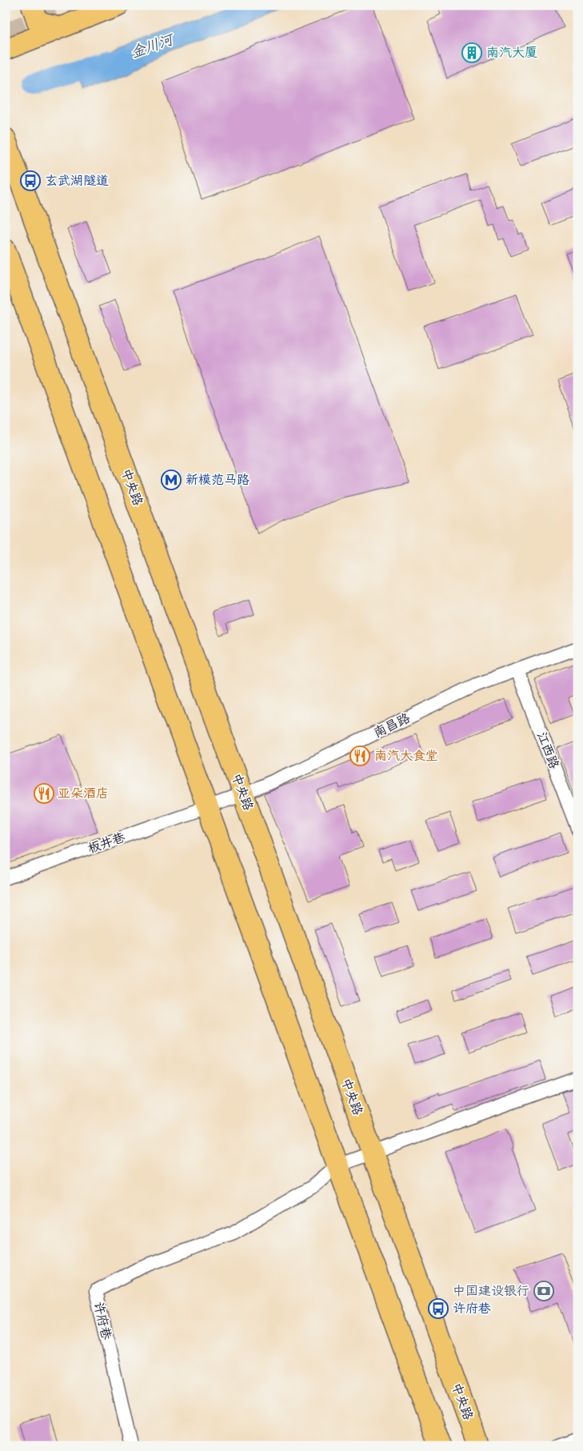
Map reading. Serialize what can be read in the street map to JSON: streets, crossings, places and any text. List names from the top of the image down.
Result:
{
  "streets": {
    "main road": ["中央路"],
    "street": [
      "南昌路",
      "江西路",
      "板井巷",
      "许府巷"
    ]
  },
  "crossings": [
    ["中央路", "南昌路"],
    ["中央路", "许府巷"],
    ["南昌路", "江西路"],
    ["南昌路", "板井巷"]
  ],
  "water": ["金川河"],
  "places": {
    "building": ["南汽大厦"],
    "bus stop": ["玄武湖隧道", "许府巷"],
    "metro station": ["新模范马路"],
    "restaurant": ["南汽大食堂", "亚朵酒店"],
    "bank": ["中国建设银行"]
  }
}
